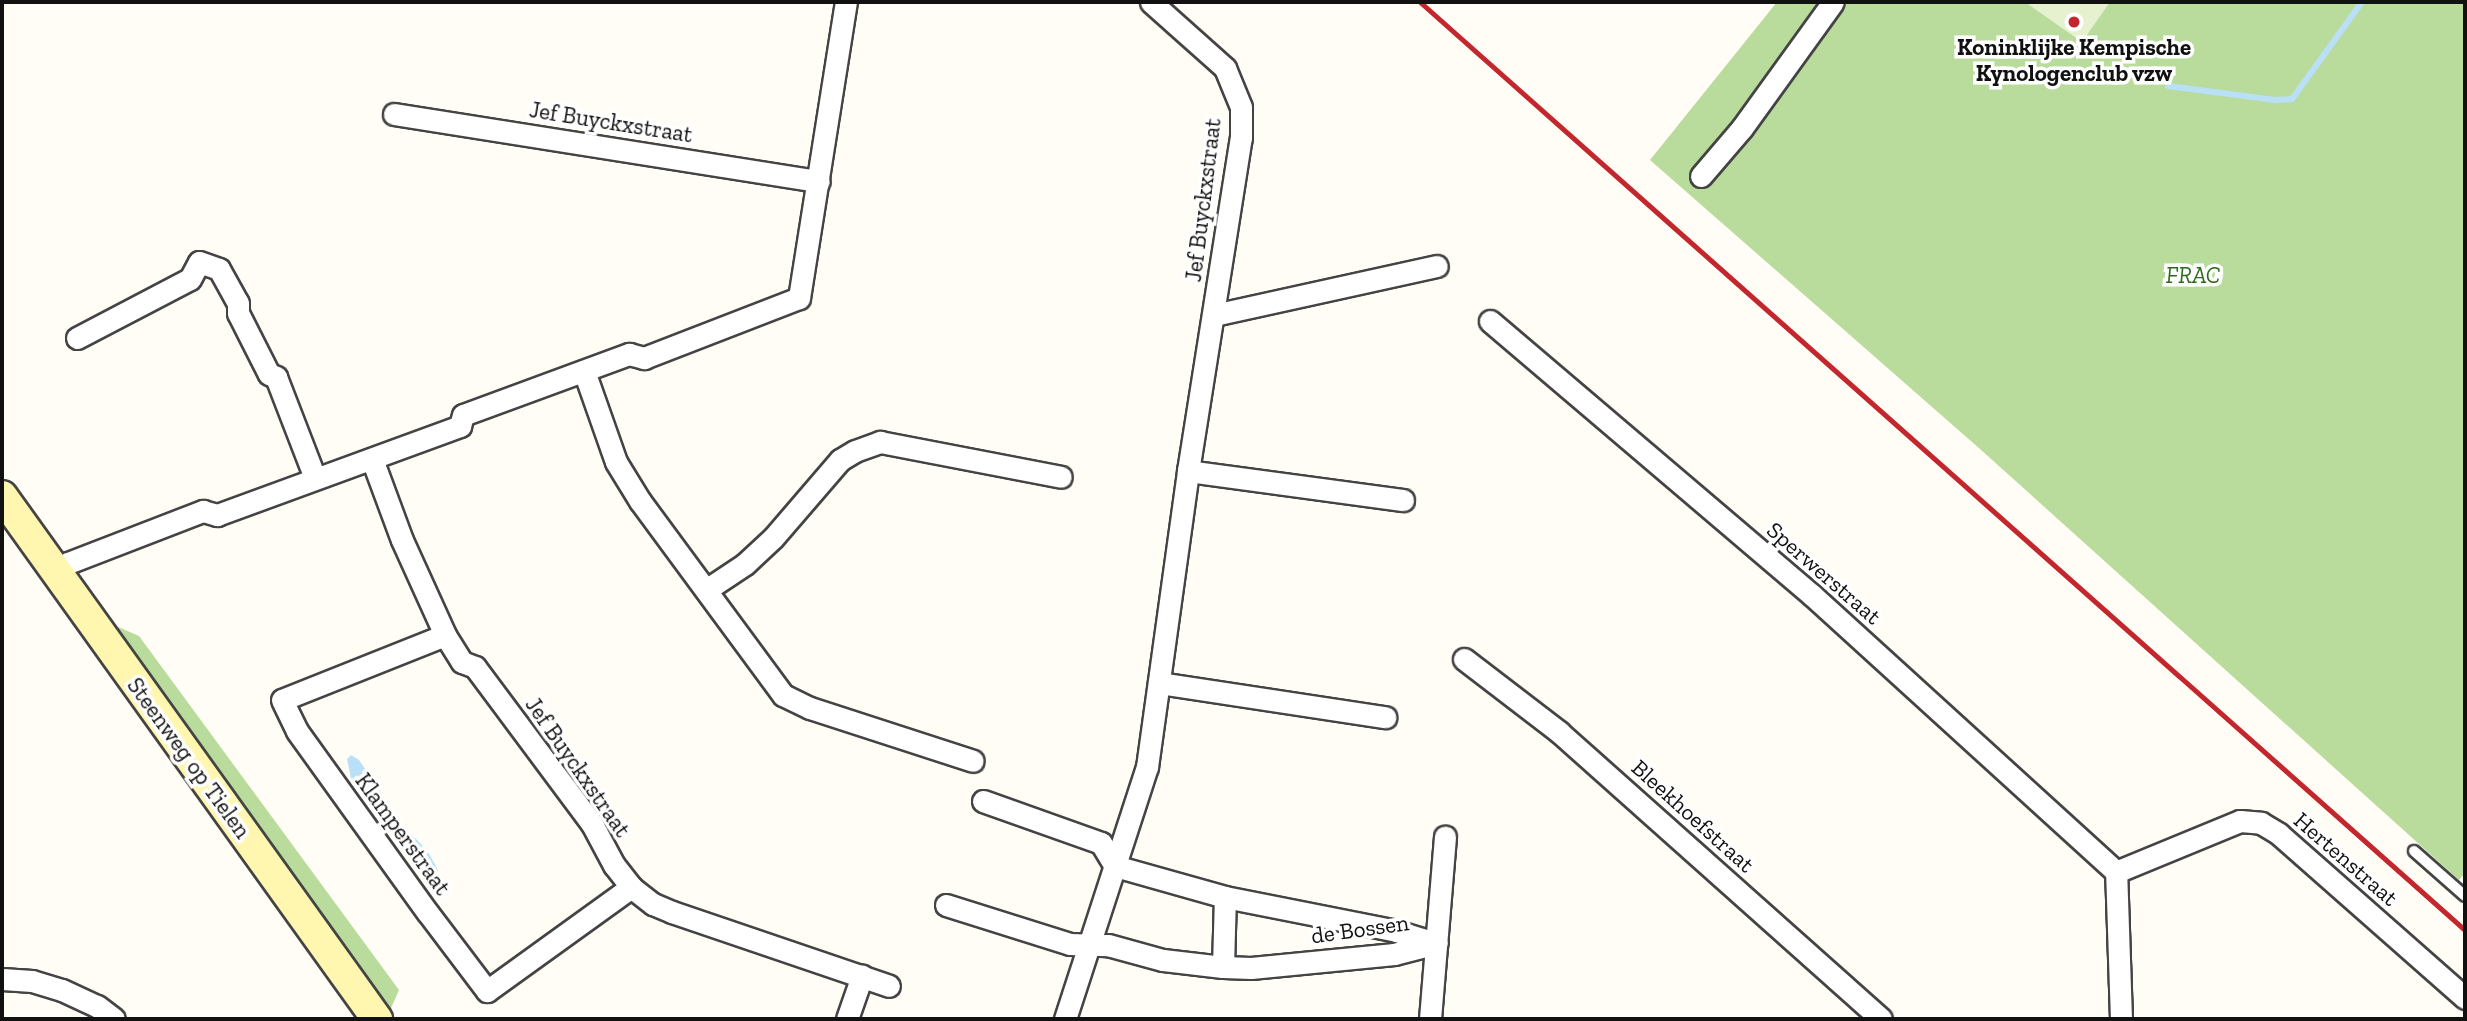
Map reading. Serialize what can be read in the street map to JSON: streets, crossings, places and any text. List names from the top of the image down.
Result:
{
  "streets": {
    "street": [
      "Jef Buyckxstraat",
      "Sperwerstraat",
      "Steenweg op Tielen",
      "Bleekhoefstraat",
      "Klamperstraat",
      "Hertenstraat",
      "de Bossen"
    ]
  },
  "crossings": [
    ["Jef Buyckxstraat", "Klamperstraat"],
    ["Jef Buyckxstraat", "de Bossen"],
    ["Sperwerstraat", "Hertenstraat"]
  ],
  "parks": ["FRAC"],
  "places": ["Koninklijke Kempische Kynologenclub vzw"]
}
